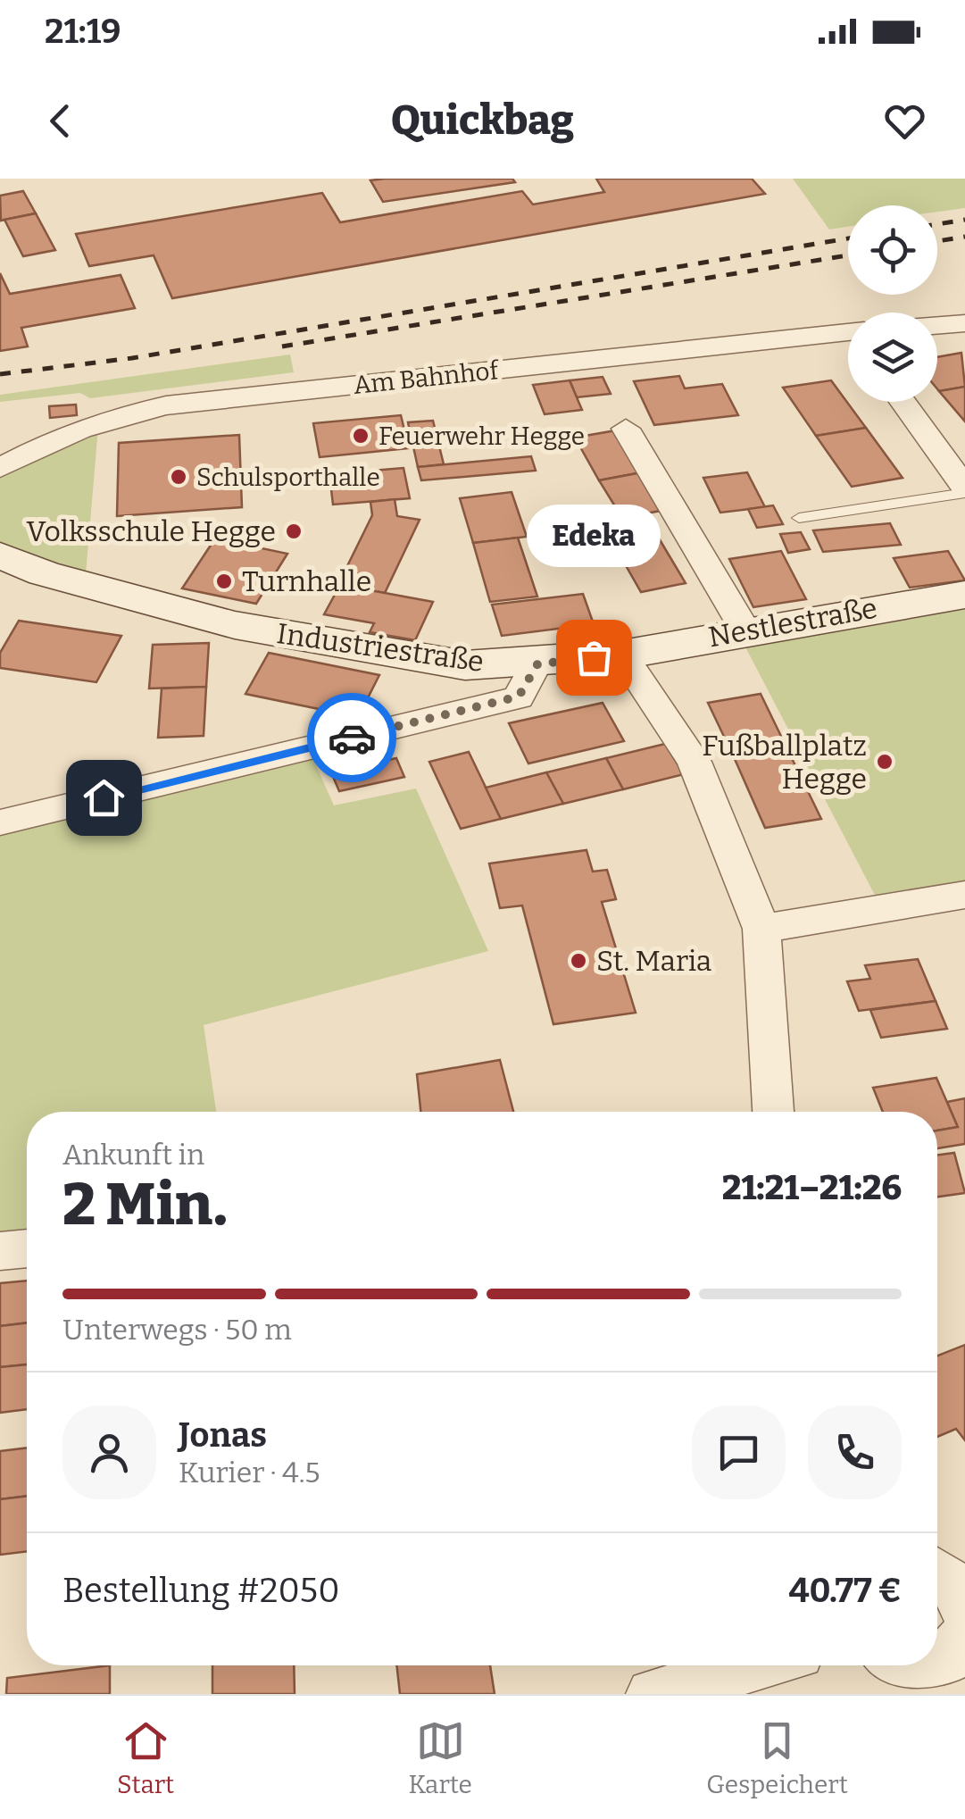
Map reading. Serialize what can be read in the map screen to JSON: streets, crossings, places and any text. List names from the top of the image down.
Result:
{
  "streets": {
    "street": ["Am Bahnhof", "Nestlestraße", "Industriestraße"]
  },
  "crossings": [
    ["Nestlestraße", "Industriestraße"]
  ],
  "places": [
    "Feuerwehr Hegge",
    "Schulsporthalle",
    "Volksschule Hegge",
    "Turnhalle",
    "Edeka",
    "Fußballplatz Hegge",
    "St. Maria"
  ],
  "page": {
    "status": "21:19",
    "header": "Quickbag",
    "bubble": "Edeka",
    "heading": ["2 Min.", "Ankunft in", "21:21–21:26"],
    "panel": [
      "Jonas",
      "Kurier · 4.5",
      "Bestellung #2050",
      "40.77 €"
    ],
    "bar": "Unterwegs · 50 m",
    "tabs": ["Start", "Karte", "Gespeichert"]
  }
}
